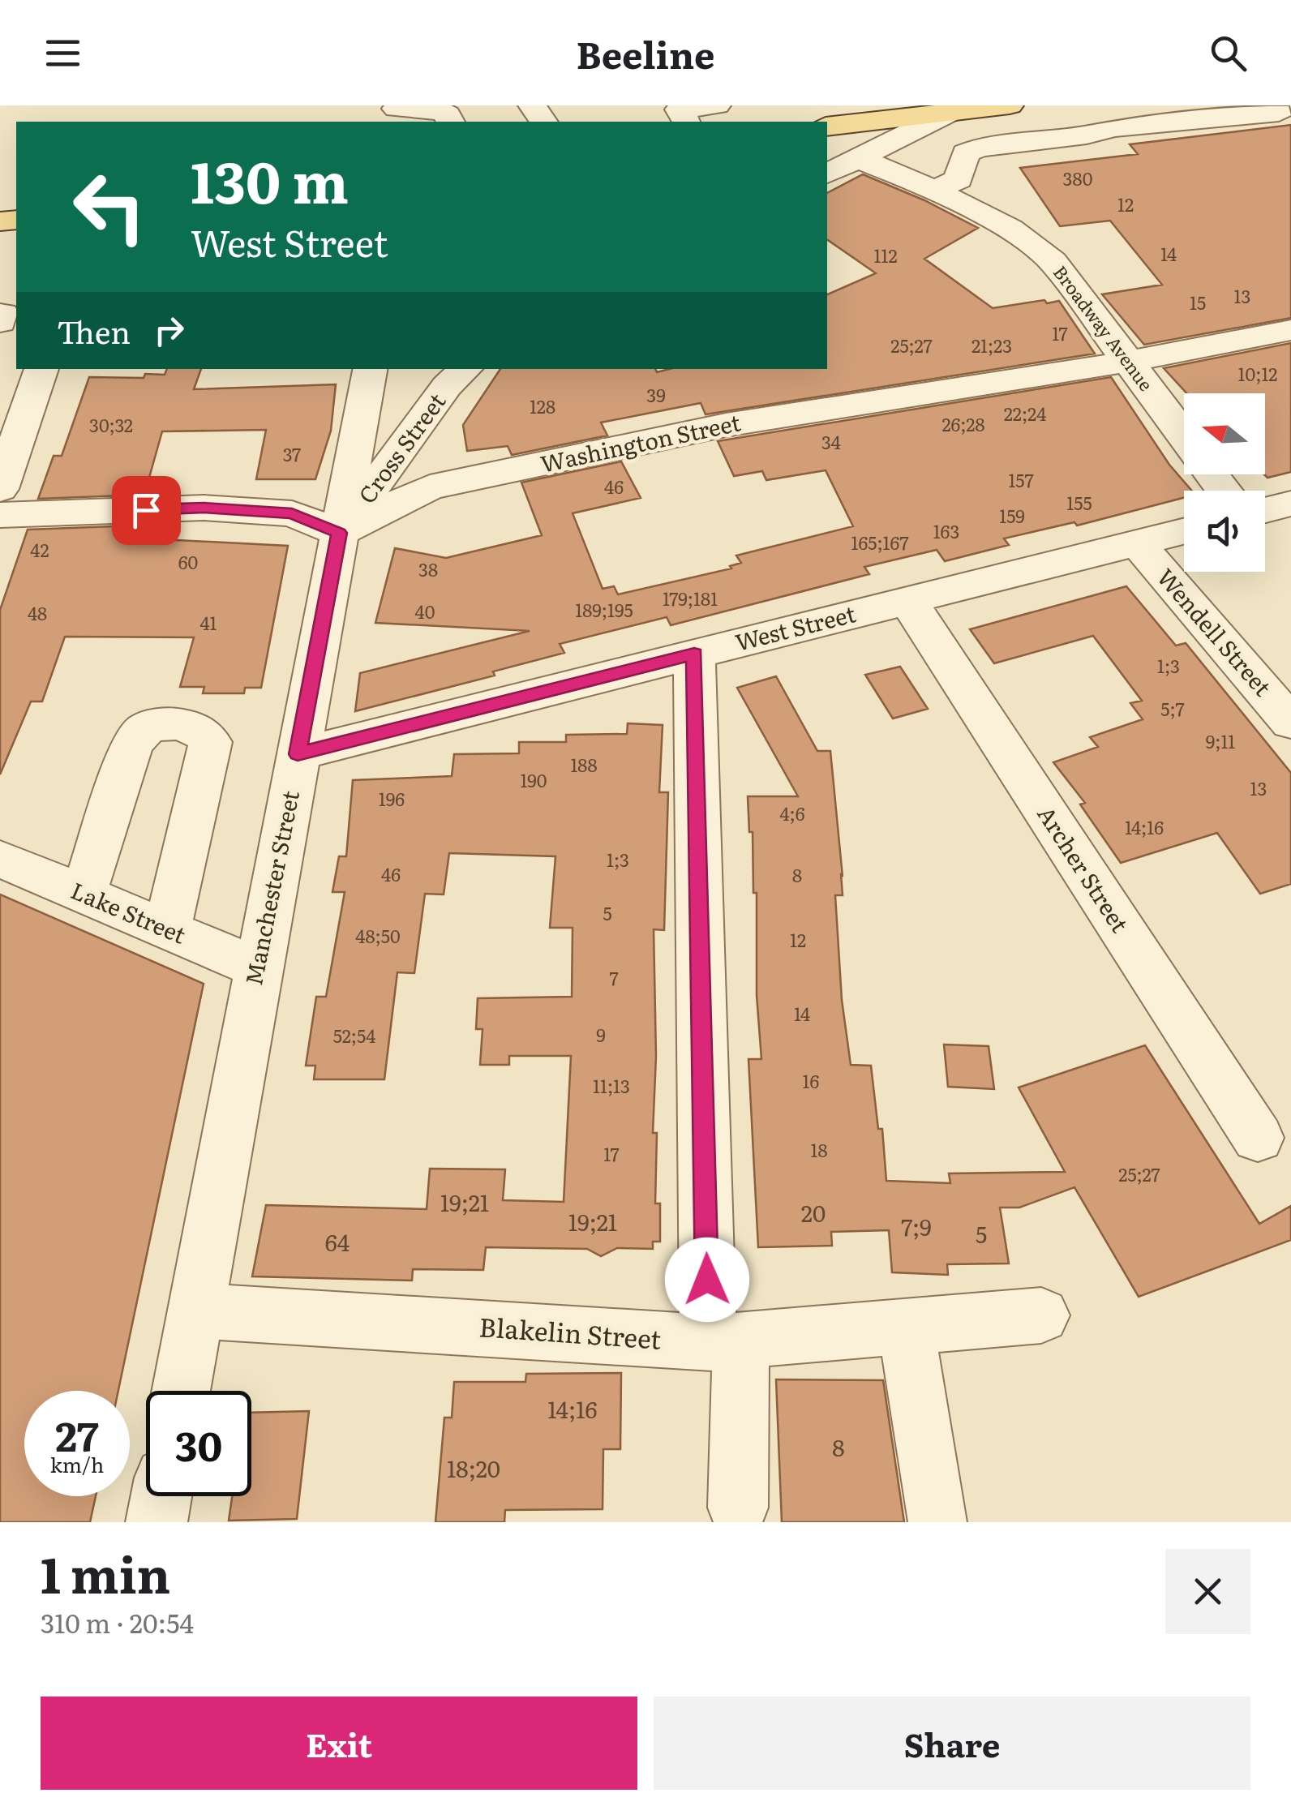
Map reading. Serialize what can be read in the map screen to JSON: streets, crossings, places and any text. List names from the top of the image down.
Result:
{
  "streets": {
    "street": [
      "Broadway Avenue",
      "Washington Street",
      "Cross Street",
      "West Street",
      "Wendell Street",
      "Archer Street",
      "Manchester Street",
      "Lake Street",
      "Blakelin Street"
    ]
  },
  "crossings": [
    ["Broadway Avenue", "Washington Street"],
    ["Washington Street", "Cross Street"],
    ["Washington Street", "Manchester Street"],
    ["Cross Street", "Manchester Street"],
    ["West Street", "Wendell Street"],
    ["West Street", "Archer Street"],
    ["West Street", "Manchester Street"],
    ["Manchester Street", "Lake Street"],
    ["Manchester Street", "Blakelin Street"]
  ],
  "house_numbers": [
    "380",
    "12",
    "14",
    "112",
    "13",
    "15",
    "17",
    "25;27",
    "21;23",
    "10;12",
    "39",
    "128",
    "22;24",
    "26;28",
    "30;32",
    "34",
    "37",
    "157",
    "46",
    "155",
    "159",
    "163",
    "165;167",
    "42",
    "60",
    "38",
    "179;181",
    "189;195",
    "40",
    "48",
    "41",
    "1;3",
    "5;7",
    "9;11",
    "188",
    "190",
    "13",
    "196",
    "4;6",
    "14;16",
    "1;3",
    "46",
    "8",
    "5",
    "48;50",
    "12",
    "7",
    "14",
    "9",
    "52;54",
    "16",
    "11;13",
    "18",
    "17",
    "25;27",
    "19;21",
    "20",
    "19;21",
    "7;9",
    "5",
    "64",
    "14;16",
    "8",
    "18;20"
  ],
  "north": "left",
  "page": {
    "header": "Beeline",
    "turn": ["130 m", "West Street"],
    "then": "Then",
    "speed": "27 km/h",
    "limit": "30",
    "heading": ["1 min", "310 m · 20:54"],
    "buttons": ["Exit", "Share"]
  }
}
